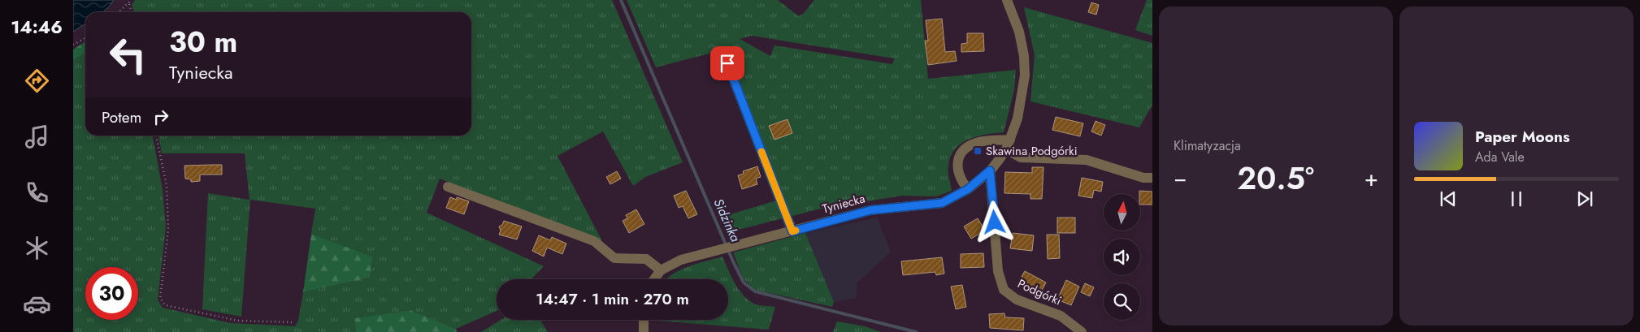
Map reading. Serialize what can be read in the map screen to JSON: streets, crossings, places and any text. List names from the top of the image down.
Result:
{
  "streets": {
    "street": ["Tyniecka", "Podgórki"]
  },
  "crossings": [
    ["Tyniecka", "Podgórki"]
  ],
  "water": ["Sidzinka"],
  "places": {
    "transit": ["Skawina Podgórki"]
  },
  "north": "top",
  "page": {
    "tabs": "14:46",
    "tile": "Klimatyzacja",
    "turn": ["30 m", "Tyniecka"],
    "then": "Potem",
    "song": ["Paper Moons", "Ada Vale"],
    "heat": ["−", "20.5°", "+"],
    "limit": "30",
    "trip": "14:47 · 1 min · 270 m"
  }
}
